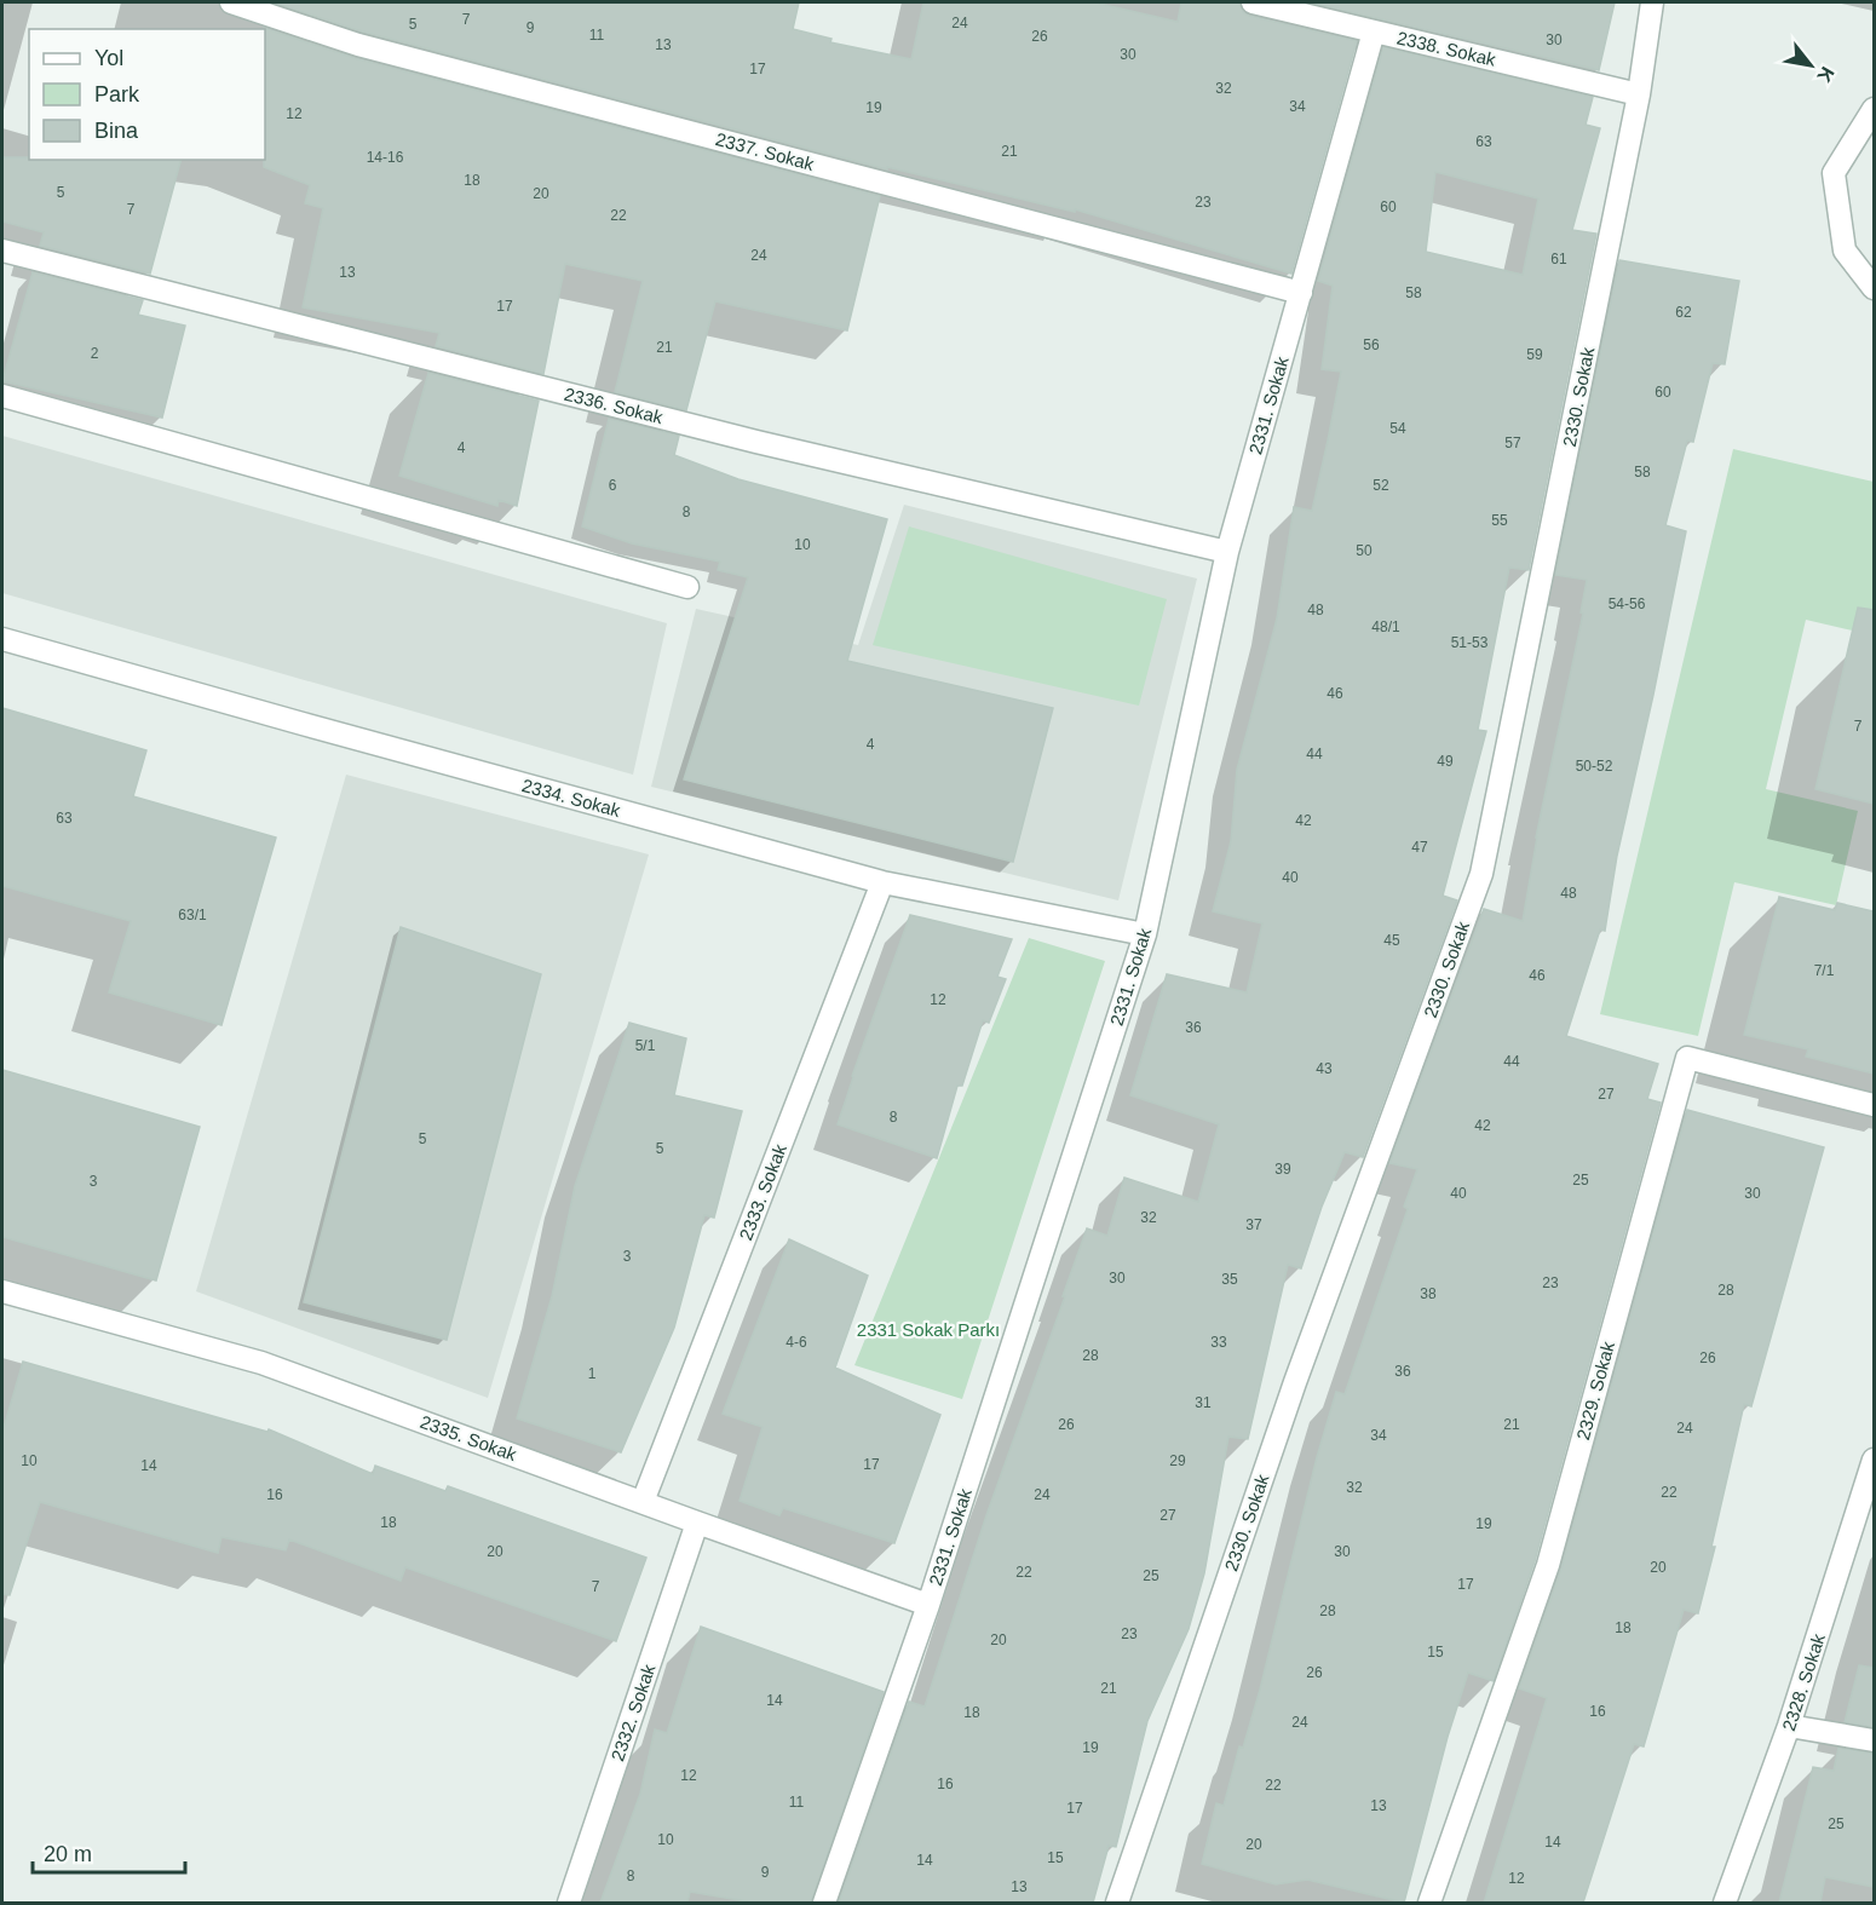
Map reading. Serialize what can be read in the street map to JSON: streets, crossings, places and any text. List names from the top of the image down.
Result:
{
  "streets": {
    "street": [
      "2338. Sokak",
      "2337. Sokak",
      "2330. Sokak",
      "2336. Sokak",
      "2331. Sokak",
      "2334. Sokak",
      "2333. Sokak",
      "2329. Sokak",
      "2335. Sokak",
      "2328. Sokak",
      "2332. Sokak"
    ]
  },
  "crossings": [
    ["2338. Sokak", "2330. Sokak"],
    ["2338. Sokak", "2331. Sokak"],
    ["2337. Sokak", "2331. Sokak"],
    ["2336. Sokak", "2331. Sokak"],
    ["2331. Sokak", "2334. Sokak"],
    ["2331. Sokak", "2335. Sokak"],
    ["2334. Sokak", "2333. Sokak"],
    ["2333. Sokak", "2335. Sokak"],
    ["2335. Sokak", "2332. Sokak"]
  ],
  "parks": ["2331 Sokak Parkı"],
  "house_numbers": [
    "7",
    "24",
    "5",
    "9",
    "11",
    "26",
    "30",
    "13",
    "30",
    "17",
    "32",
    "34",
    "19",
    "12",
    "63",
    "21",
    "14-16",
    "18",
    "5",
    "20",
    "23",
    "60",
    "7",
    "22",
    "24",
    "61",
    "13",
    "58",
    "17",
    "62",
    "56",
    "21",
    "2",
    "59",
    "60",
    "54",
    "57",
    "4",
    "58",
    "6",
    "52",
    "8",
    "55",
    "10",
    "50",
    "54-56",
    "48",
    "48/1",
    "51-53",
    "46",
    "7",
    "4",
    "44",
    "49",
    "50-52",
    "63",
    "42",
    "47",
    "40",
    "48",
    "63/1",
    "45",
    "7/1",
    "46",
    "12",
    "36",
    "5/1",
    "44",
    "43",
    "27",
    "8",
    "42",
    "5",
    "5",
    "39",
    "25",
    "3",
    "40",
    "30",
    "32",
    "37",
    "3",
    "30",
    "35",
    "23",
    "28",
    "38",
    "4-6",
    "33",
    "28",
    "26",
    "36",
    "1",
    "31",
    "26",
    "21",
    "24",
    "34",
    "10",
    "29",
    "17",
    "14",
    "32",
    "22",
    "16",
    "24",
    "27",
    "18",
    "19",
    "20",
    "30",
    "20",
    "22",
    "25",
    "17",
    "7",
    "28",
    "18",
    "23",
    "20",
    "15",
    "26",
    "21",
    "14",
    "16",
    "18",
    "24",
    "19",
    "12",
    "16",
    "22",
    "11",
    "13",
    "17",
    "25",
    "10",
    "14",
    "20",
    "15",
    "14",
    "9",
    "8",
    "12",
    "13"
  ],
  "legend": ["Yol", "Park", "Bina"],
  "scale_bar": "20 m",
  "north": "bottom right"
}
